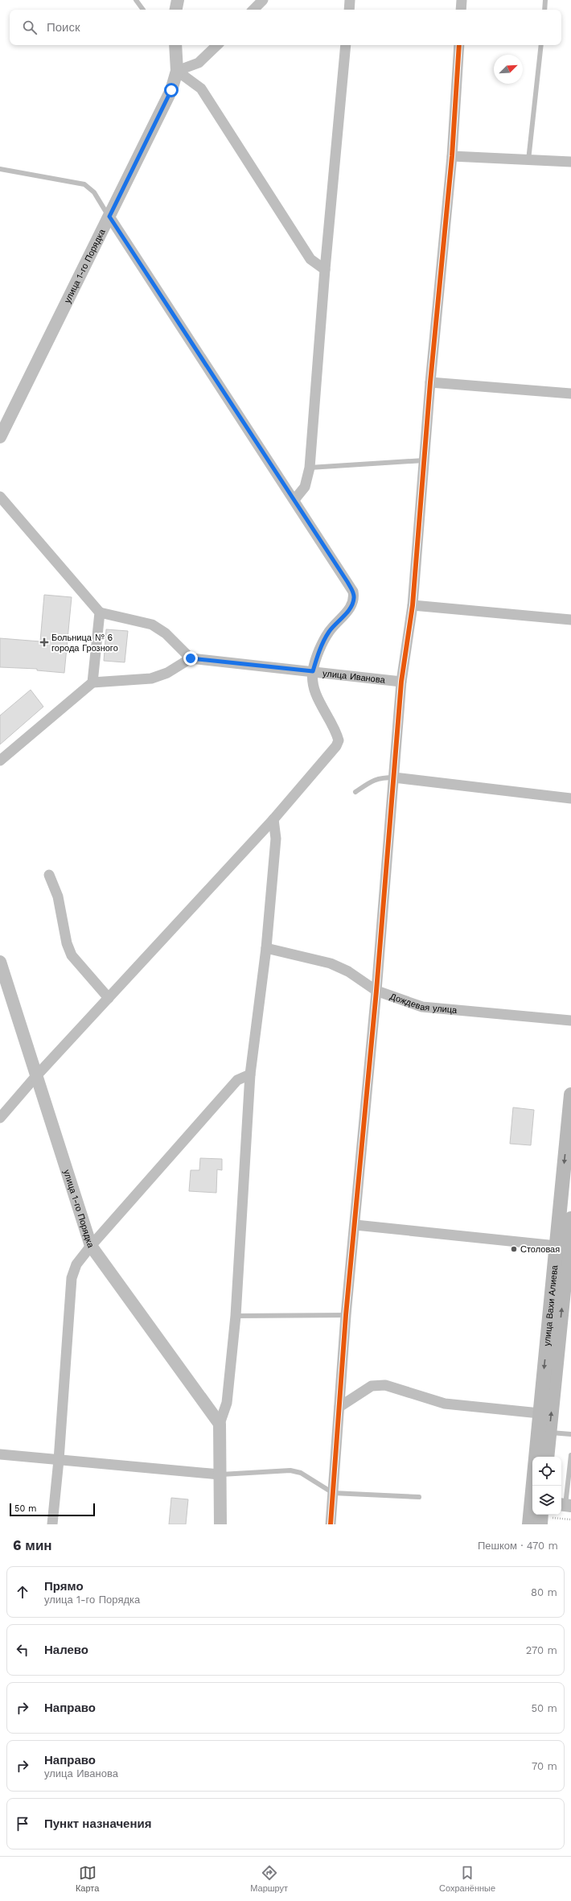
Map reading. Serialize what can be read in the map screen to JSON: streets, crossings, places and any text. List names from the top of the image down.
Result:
{
  "streets": {
    "main road": ["улица Вахи Алиева"],
    "street": ["улица 1-го Порядка", "улица Иванова", "Дождевая улица"]
  },
  "places": {
    "health": ["Больница № 6 города Грозного"],
    "other": ["Столовая"]
  },
  "scale_bar": "50 m",
  "north": "top right",
  "page": {
    "search": "Поиск",
    "scale": "50 m",
    "heading": ["6 мин", "Пешком · 470 m"],
    "list": [
      ["Прямо", "улица 1-го Порядка", "80 m"],
      ["Налево", "270 m"],
      ["Направо", "50 m"],
      ["Направо", "улица Иванова", "70 m"],
      "Пункт назначения"
    ],
    "nav": ["Карта", "Маршрут", "Сохранённые"]
  }
}
